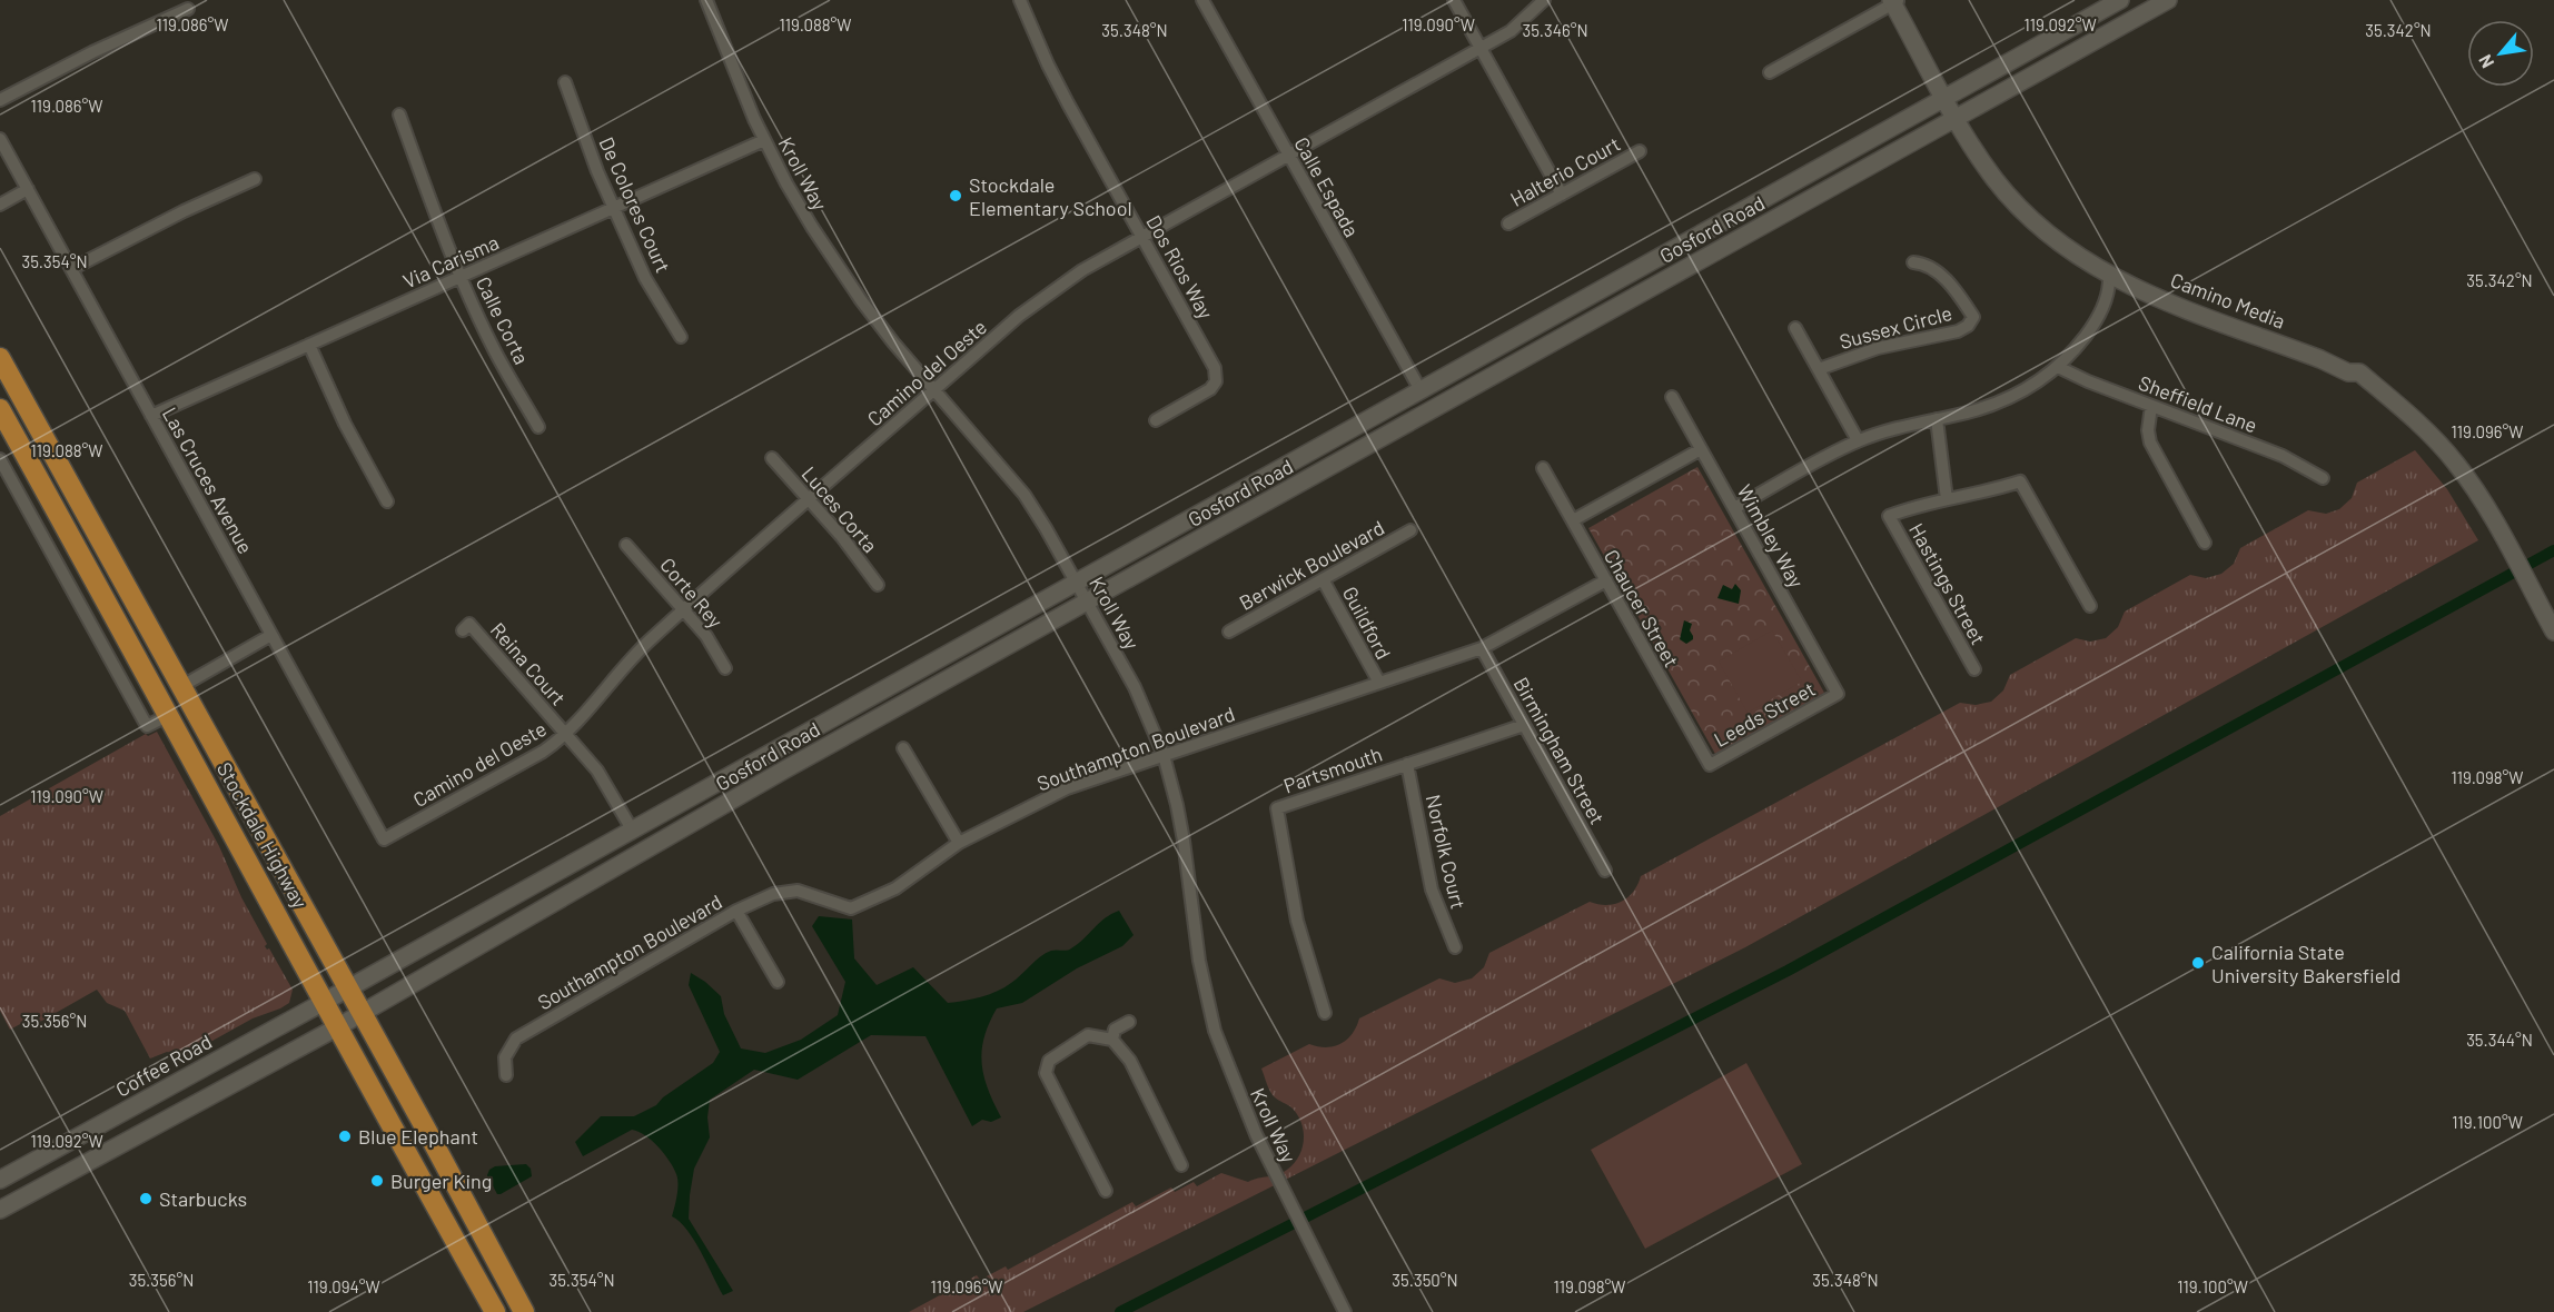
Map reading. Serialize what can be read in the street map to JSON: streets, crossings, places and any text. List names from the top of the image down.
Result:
{
  "streets": {
    "main road": [
      "Gosford Road",
      "Camino Media",
      "Stockdale Highway",
      "Coffee Road"
    ],
    "street": [
      "Halterio Court",
      "Kroll Way",
      "Calle Espada",
      "De Colores Court",
      "Via Carisma",
      "Dos Rios Way",
      "Calle Corta",
      "Sussex Circle",
      "Camino del Oeste",
      "Sheffield Lane",
      "Las Cruces Avenue",
      "Luces Corta",
      "Wimbley Way",
      "Berwick Boulevard",
      "Hastings Street",
      "Corte Rey",
      "Chaucer Street",
      "Guildford",
      "Reina Court",
      "Leeds Street",
      "Southampton Boulevard",
      "Birmingham Street",
      "Partsmouth",
      "Norfolk Court"
    ]
  },
  "crossings": [
    ["Kroll Way", "Gosford Road"],
    ["Kroll Way", "Via Carisma"],
    ["Kroll Way", "Camino del Oeste"],
    ["Kroll Way", "Southampton Boulevard"],
    ["Calle Espada", "Gosford Road"],
    ["Calle Espada", "Camino del Oeste"],
    ["De Colores Court", "Via Carisma"],
    ["Gosford Road", "Camino Media"],
    ["Gosford Road", "Stockdale Highway"],
    ["Gosford Road", "Coffee Road"],
    ["Via Carisma", "Calle Corta"],
    ["Via Carisma", "Las Cruces Avenue"],
    ["Dos Rios Way", "Camino del Oeste"],
    ["Camino del Oeste", "Las Cruces Avenue"],
    ["Camino del Oeste", "Luces Corta"],
    ["Camino del Oeste", "Corte Rey"],
    ["Camino del Oeste", "Reina Court"],
    ["Wimbley Way", "Leeds Street"],
    ["Berwick Boulevard", "Guildford"],
    ["Chaucer Street", "Leeds Street"],
    ["Chaucer Street", "Southampton Boulevard"],
    ["Guildford", "Southampton Boulevard"],
    ["Southampton Boulevard", "Birmingham Street"],
    ["Birmingham Street", "Partsmouth"],
    ["Partsmouth", "Norfolk Court"],
    ["Stockdale Highway", "Coffee Road"]
  ],
  "places": [
    "Stockdale Elementary School",
    "California State University Bakersfield",
    "Blue Elephant",
    "Burger King",
    "Starbucks"
  ],
  "north": "bottom left",
  "coordinates": [
    "119.088°W",
    "119.090°W",
    "119.086°W",
    "119.092°W",
    "35.348°N",
    "35.346°N",
    "35.342°N",
    "35.354°N",
    "119.096°W",
    "119.098°W",
    "35.356°N",
    "35.344°N",
    "119.100°W",
    "35.350°N",
    "119.094°W"
  ]
}
